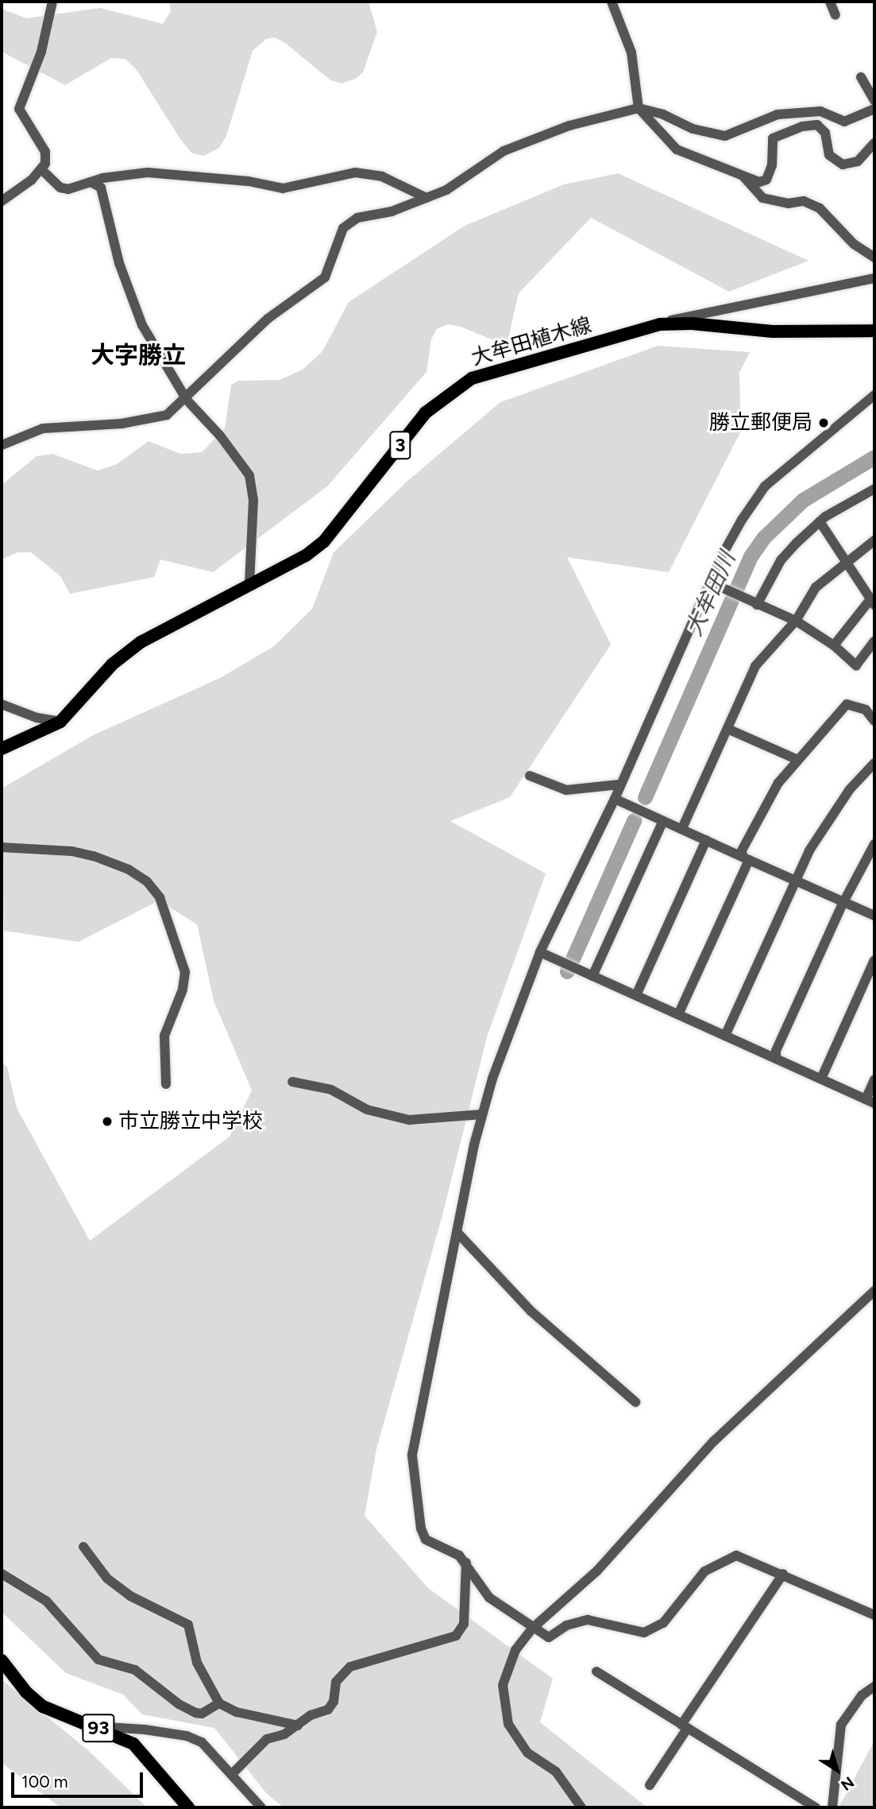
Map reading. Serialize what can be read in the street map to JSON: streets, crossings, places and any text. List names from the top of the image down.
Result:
{
  "streets": {
    "main road": ["大牟田植木線", "3", "93"]
  },
  "districts": ["大字勝立"],
  "water": ["大牟田川"],
  "places": ["勝立郵便局", "市立勝立中学校"],
  "scale_bar": "100 m",
  "north": "bottom right"
}
